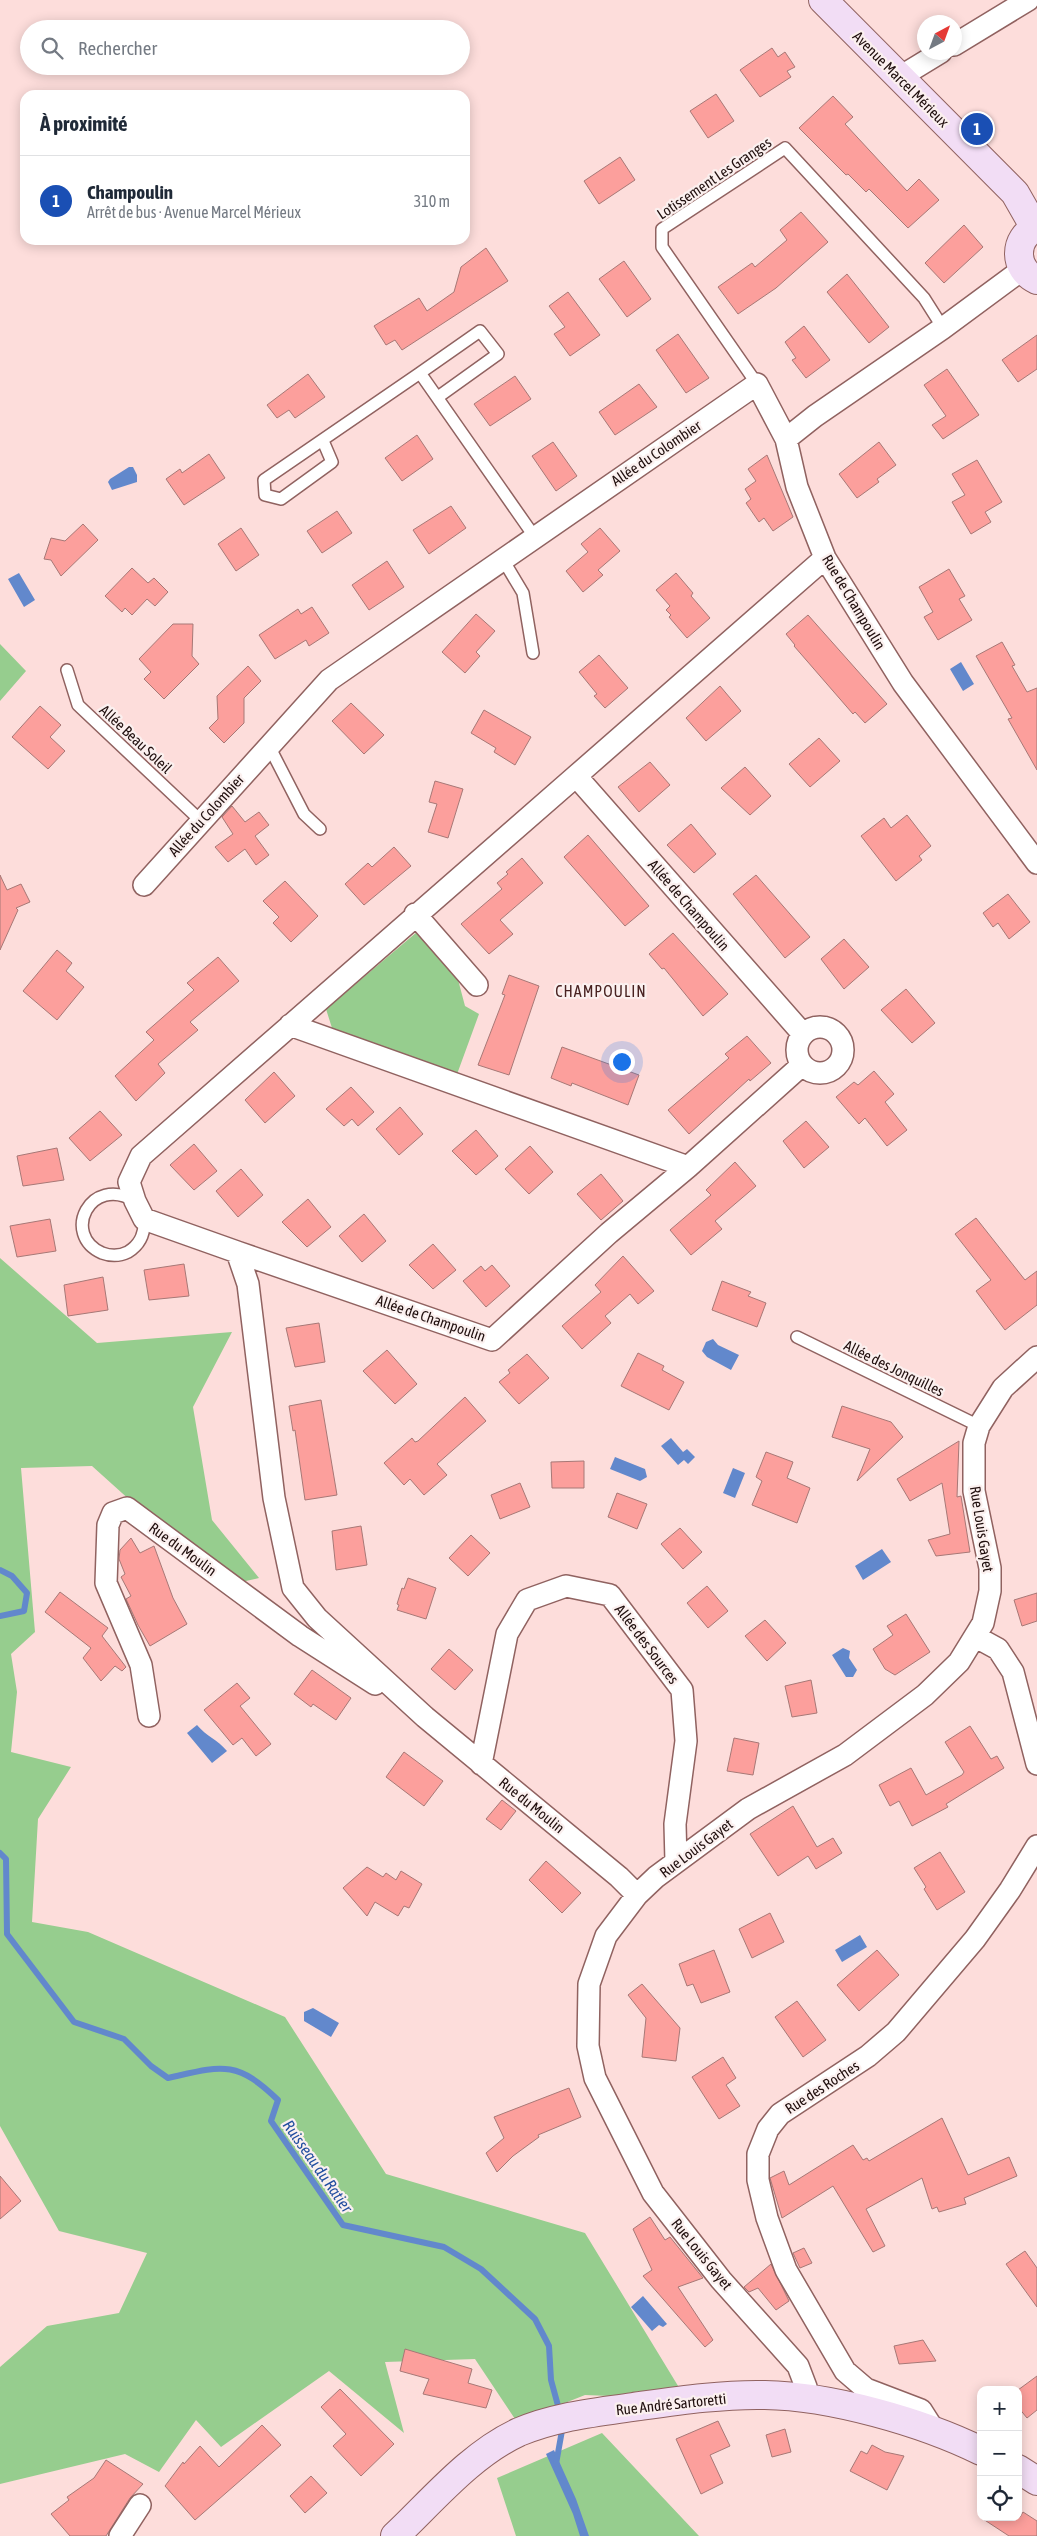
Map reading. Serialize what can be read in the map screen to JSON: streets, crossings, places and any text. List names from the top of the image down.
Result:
{
  "streets": {
    "street": [
      "Avenue Marcel Mérieux",
      "Allée du Colombier",
      "Rue de Champoulin",
      "Allée de Champoulin",
      "Rue Louis Gayet",
      "Rue du Moulin",
      "Allée des Sources",
      "Rue des Roches",
      "Rue André Sartoretti"
    ],
    "lane": ["Lotissement Les Granges", "Allée Beau Soleil", "Allée des Jonquilles"]
  },
  "crossings": [
    ["Lotissement Les Granges", "Allée du Colombier"],
    ["Allée du Colombier", "Allée Beau Soleil"],
    ["Allée de Champoulin", "Rue du Moulin"],
    ["Allée des Jonquilles", "Rue Louis Gayet"],
    ["Rue Louis Gayet", "Rue du Moulin"],
    ["Rue Louis Gayet", "Allée des Sources"],
    ["Rue Louis Gayet", "Rue André Sartoretti"],
    ["Rue du Moulin", "Allée des Sources"],
    ["Rue des Roches", "Rue André Sartoretti"]
  ],
  "districts": ["CHAMPOULIN"],
  "water": ["Ruisseau du Ratier"],
  "north": "top right",
  "page": {
    "search": "Rechercher",
    "heading": "À proximité",
    "pins": "1",
    "list": [
      {
        "mark": "1",
        "name": "Champoulin",
        "note": "Arrêt de bus · Avenue Marcel Mérieux",
        "value": "310 m"
      }
    ],
    "map_buttons": ["+", "−"]
  }
}
